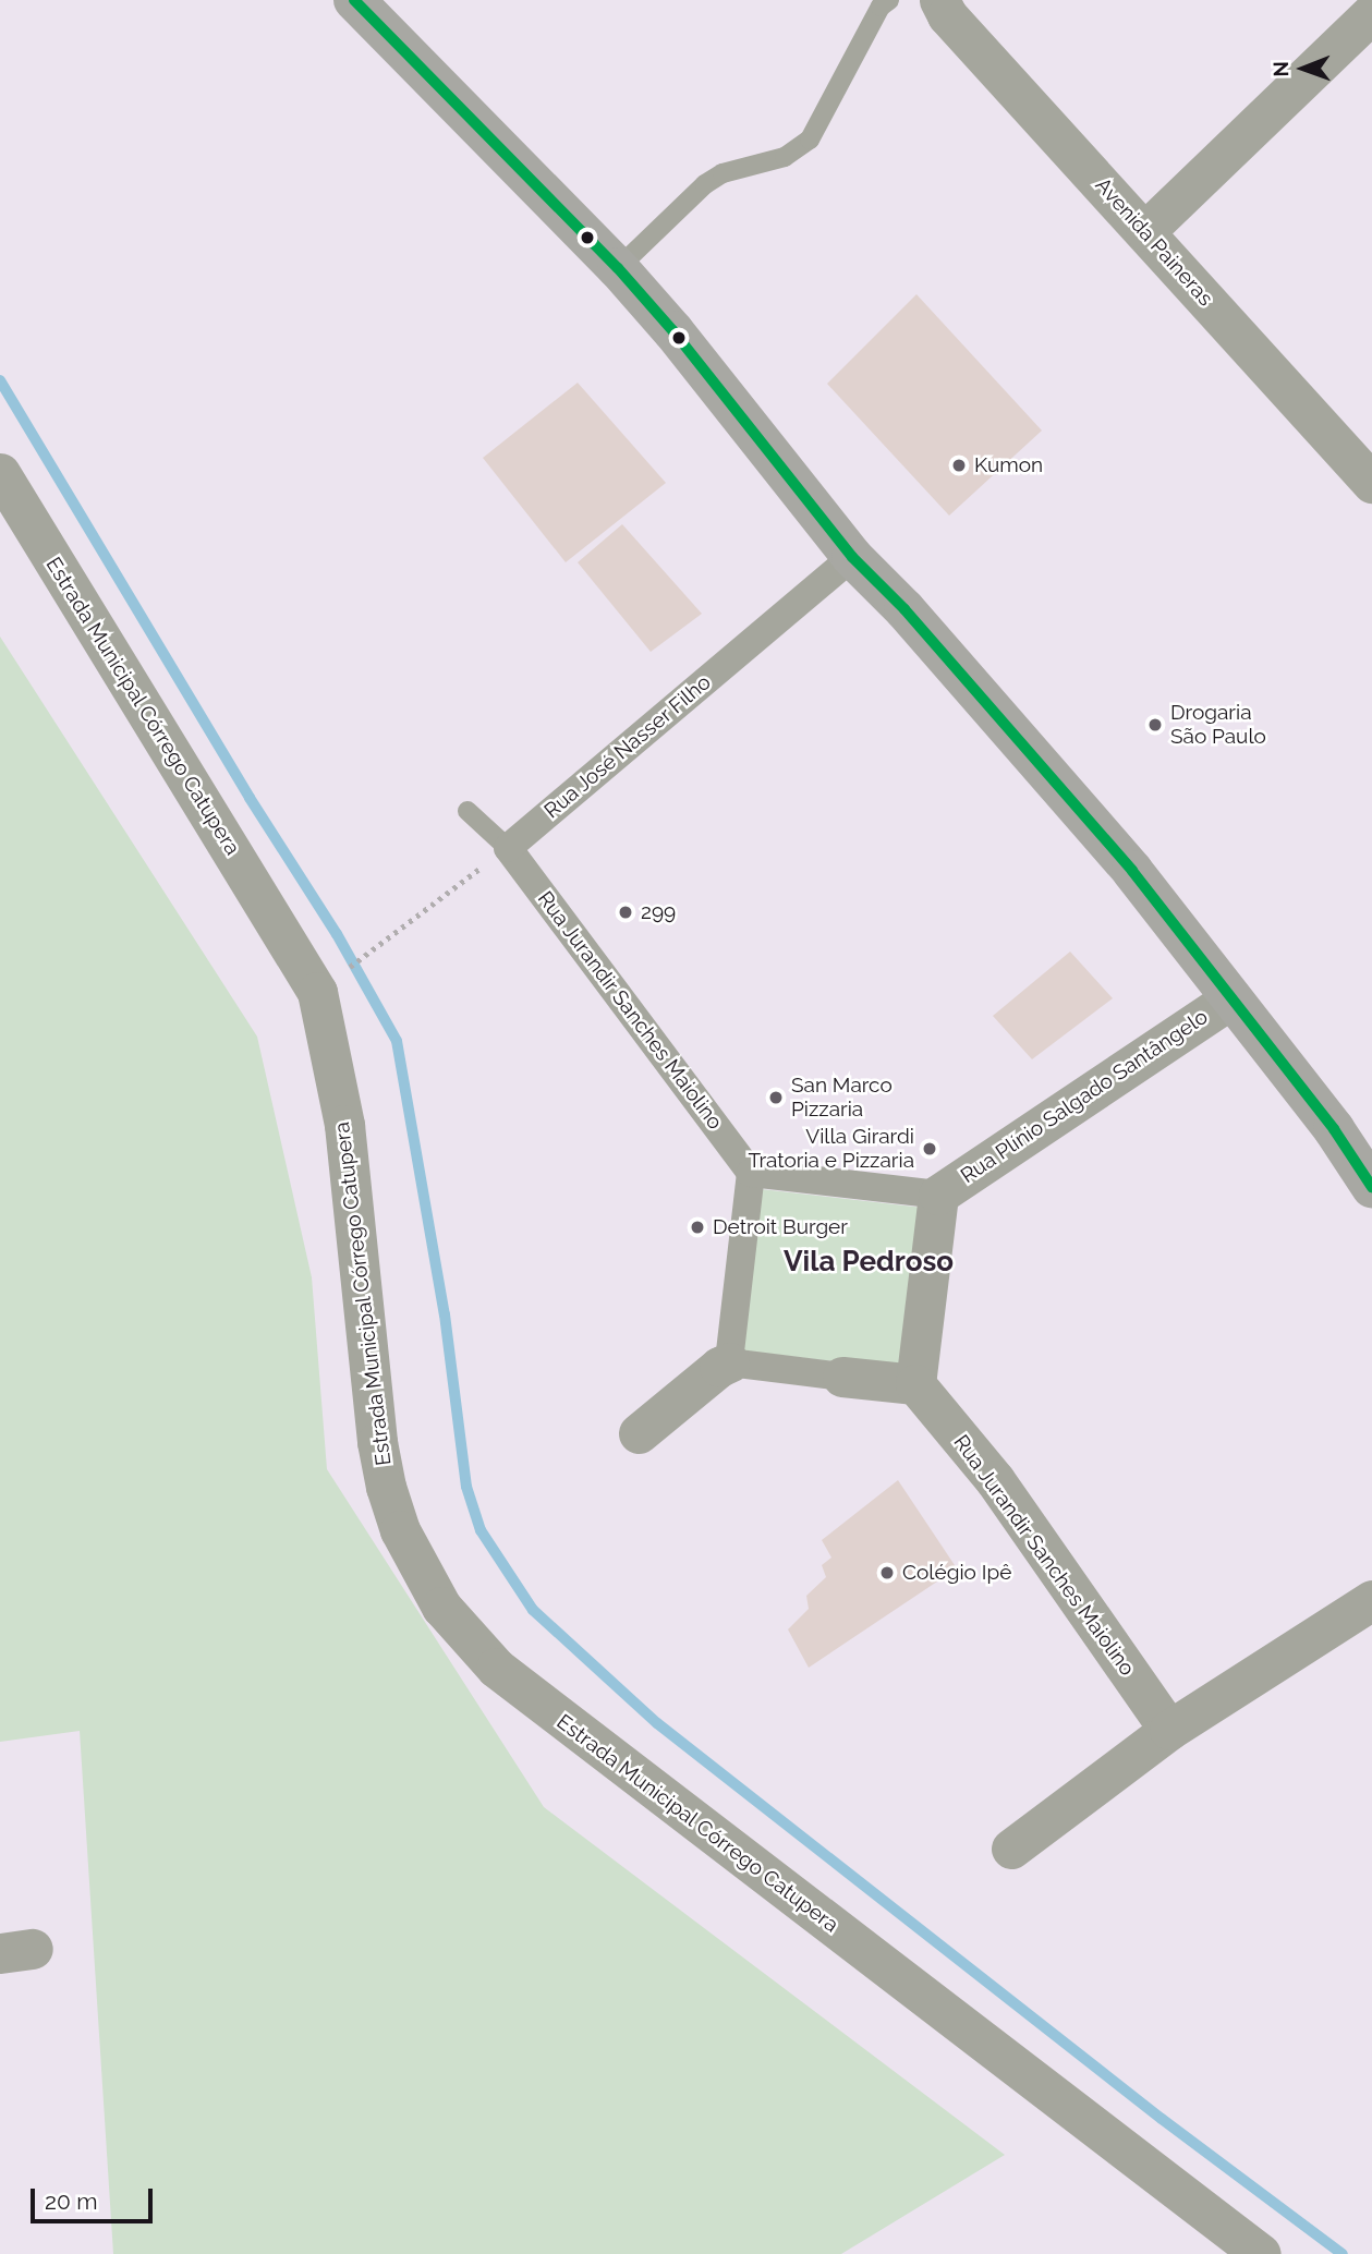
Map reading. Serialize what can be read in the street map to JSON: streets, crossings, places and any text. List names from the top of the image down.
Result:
{
  "streets": {
    "street": [
      "Avenida Paineras",
      "Estrada Municipal Córrego Catupera",
      "Rua José Nasser Filho",
      "Rua Jurandir Sanches Maiolino",
      "Rua Plínio Salgado Santângelo"
    ]
  },
  "crossings": [
    ["Rua José Nasser Filho", "Rua Jurandir Sanches Maiolino"]
  ],
  "districts": ["Vila Pedroso"],
  "places": [
    "Kumon",
    "Drogaria São Paulo",
    "299",
    "San Marco Pizzaria",
    "Villa Girardi Tratoria e Pizzaria",
    "Detroit Burger",
    "Colégio Ipê"
  ],
  "scale_bar": "20 m",
  "north": "left"
}
